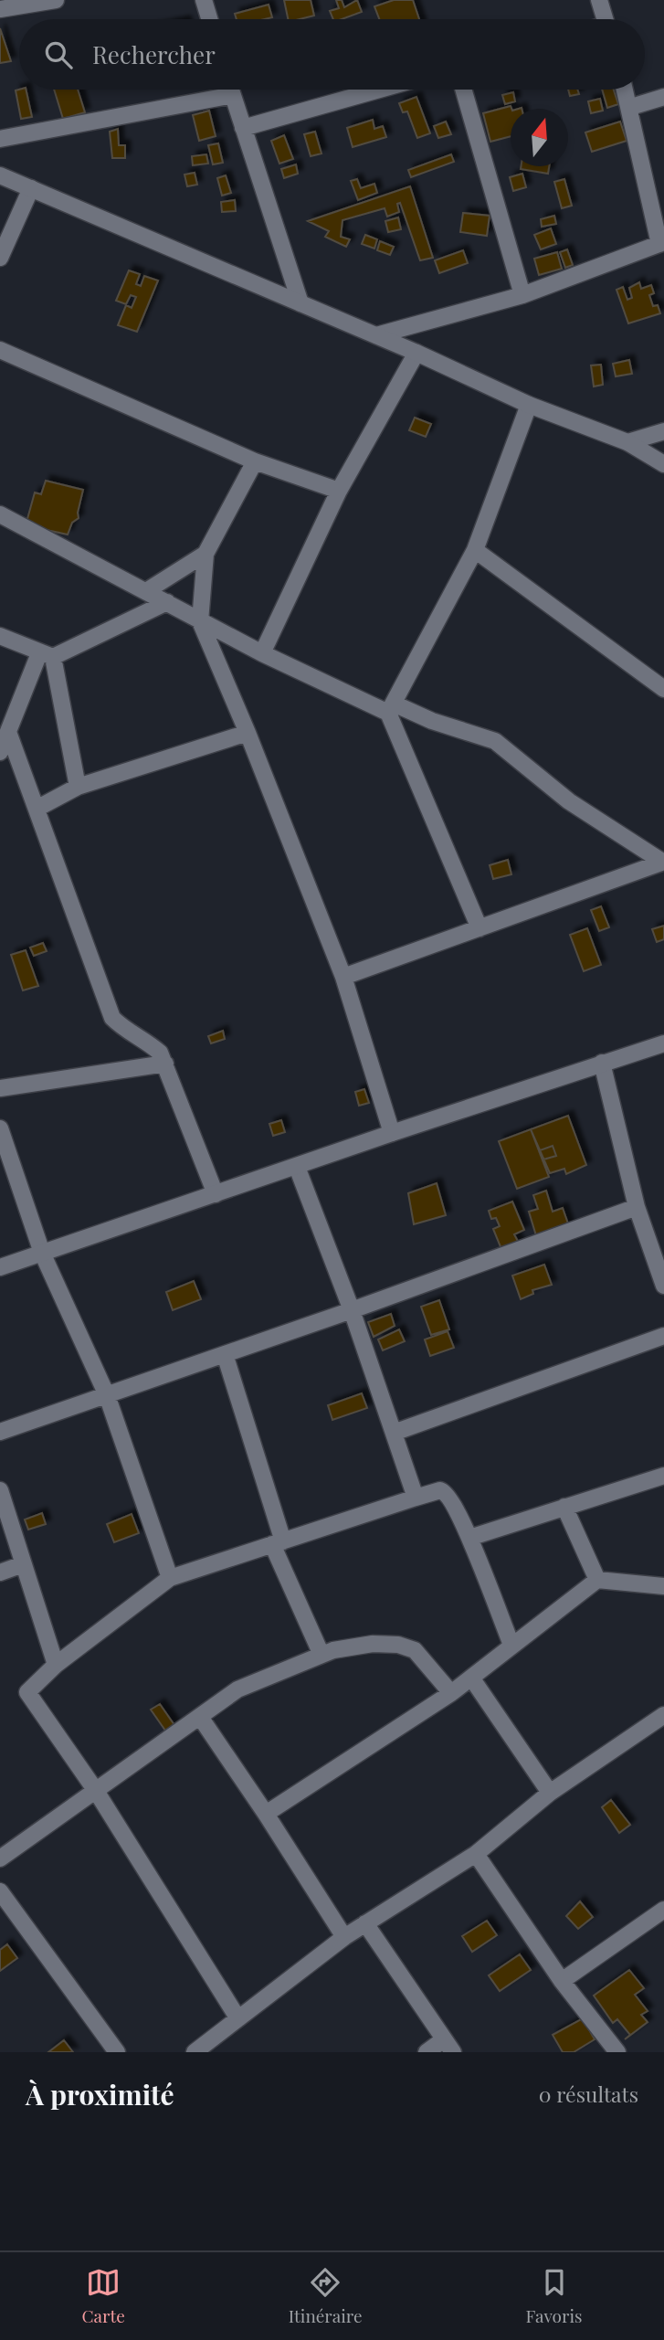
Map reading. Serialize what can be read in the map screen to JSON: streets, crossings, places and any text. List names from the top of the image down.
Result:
{
  "north": "top",
  "page": {
    "search": "Rechercher",
    "heading": ["À proximité", "0 résultats"],
    "nav": ["Carte", "Itinéraire", "Favoris"]
  }
}
